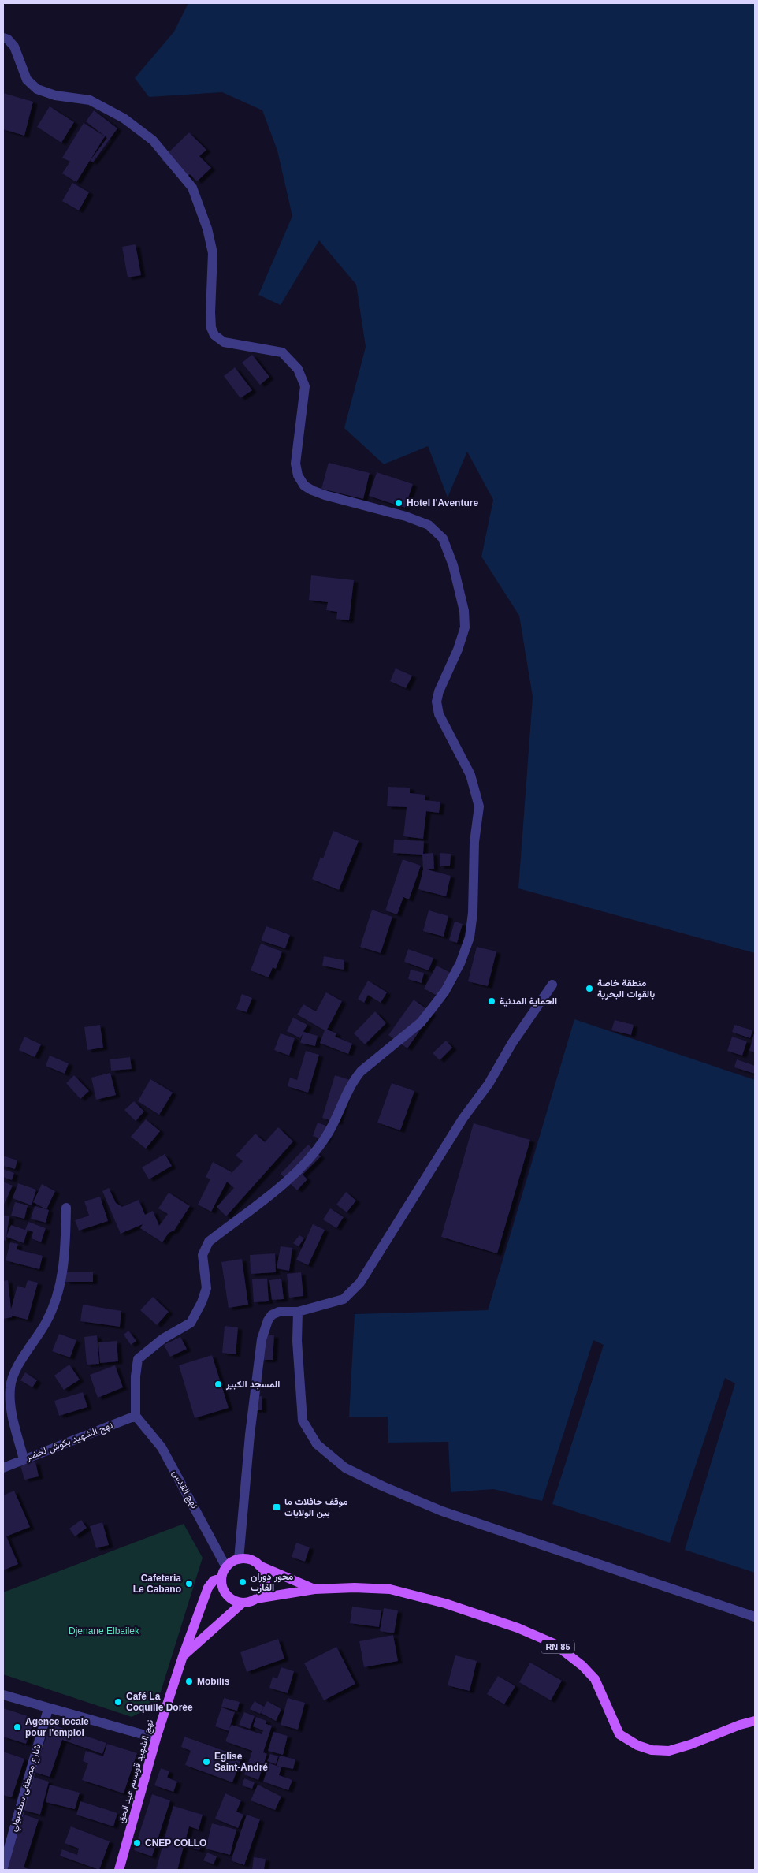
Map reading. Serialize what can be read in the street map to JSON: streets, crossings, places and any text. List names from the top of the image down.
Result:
{
  "streets": {
    "main road": ["RN 85", "نهج الشهيد قويسم عبد الحق"],
    "street": ["نهج الشهيد بكوش لخضر", "نهج القدس", "شارع مصطفى سطمبولي"]
  },
  "crossings": [
    ["نهج الشهيد بكوش لخضر", "نهج القدس"],
    ["نهج القدس", "RN 85"],
    ["نهج القدس", "نهج الشهيد قويسم عبد الحق"],
    ["RN 85", "نهج الشهيد قويسم عبد الحق"]
  ],
  "parks": ["Djenane Elbailek"],
  "places": {
    "other": [
      "Hotel l'Aventure",
      "منطقة خاصة بالقوات البحرية",
      "الحماية المدنية",
      "المسجد الكبير",
      "محور دوران القارب",
      "Cafeteria Le Cabano",
      "Mobilis",
      "Café La Coquille Dorée",
      "Agence locale pour l'emploi",
      "Eglise Saint-André",
      "CNEP COLLO"
    ],
    "transit": ["موقف حافلات ما بين الولايات"]
  }
}
